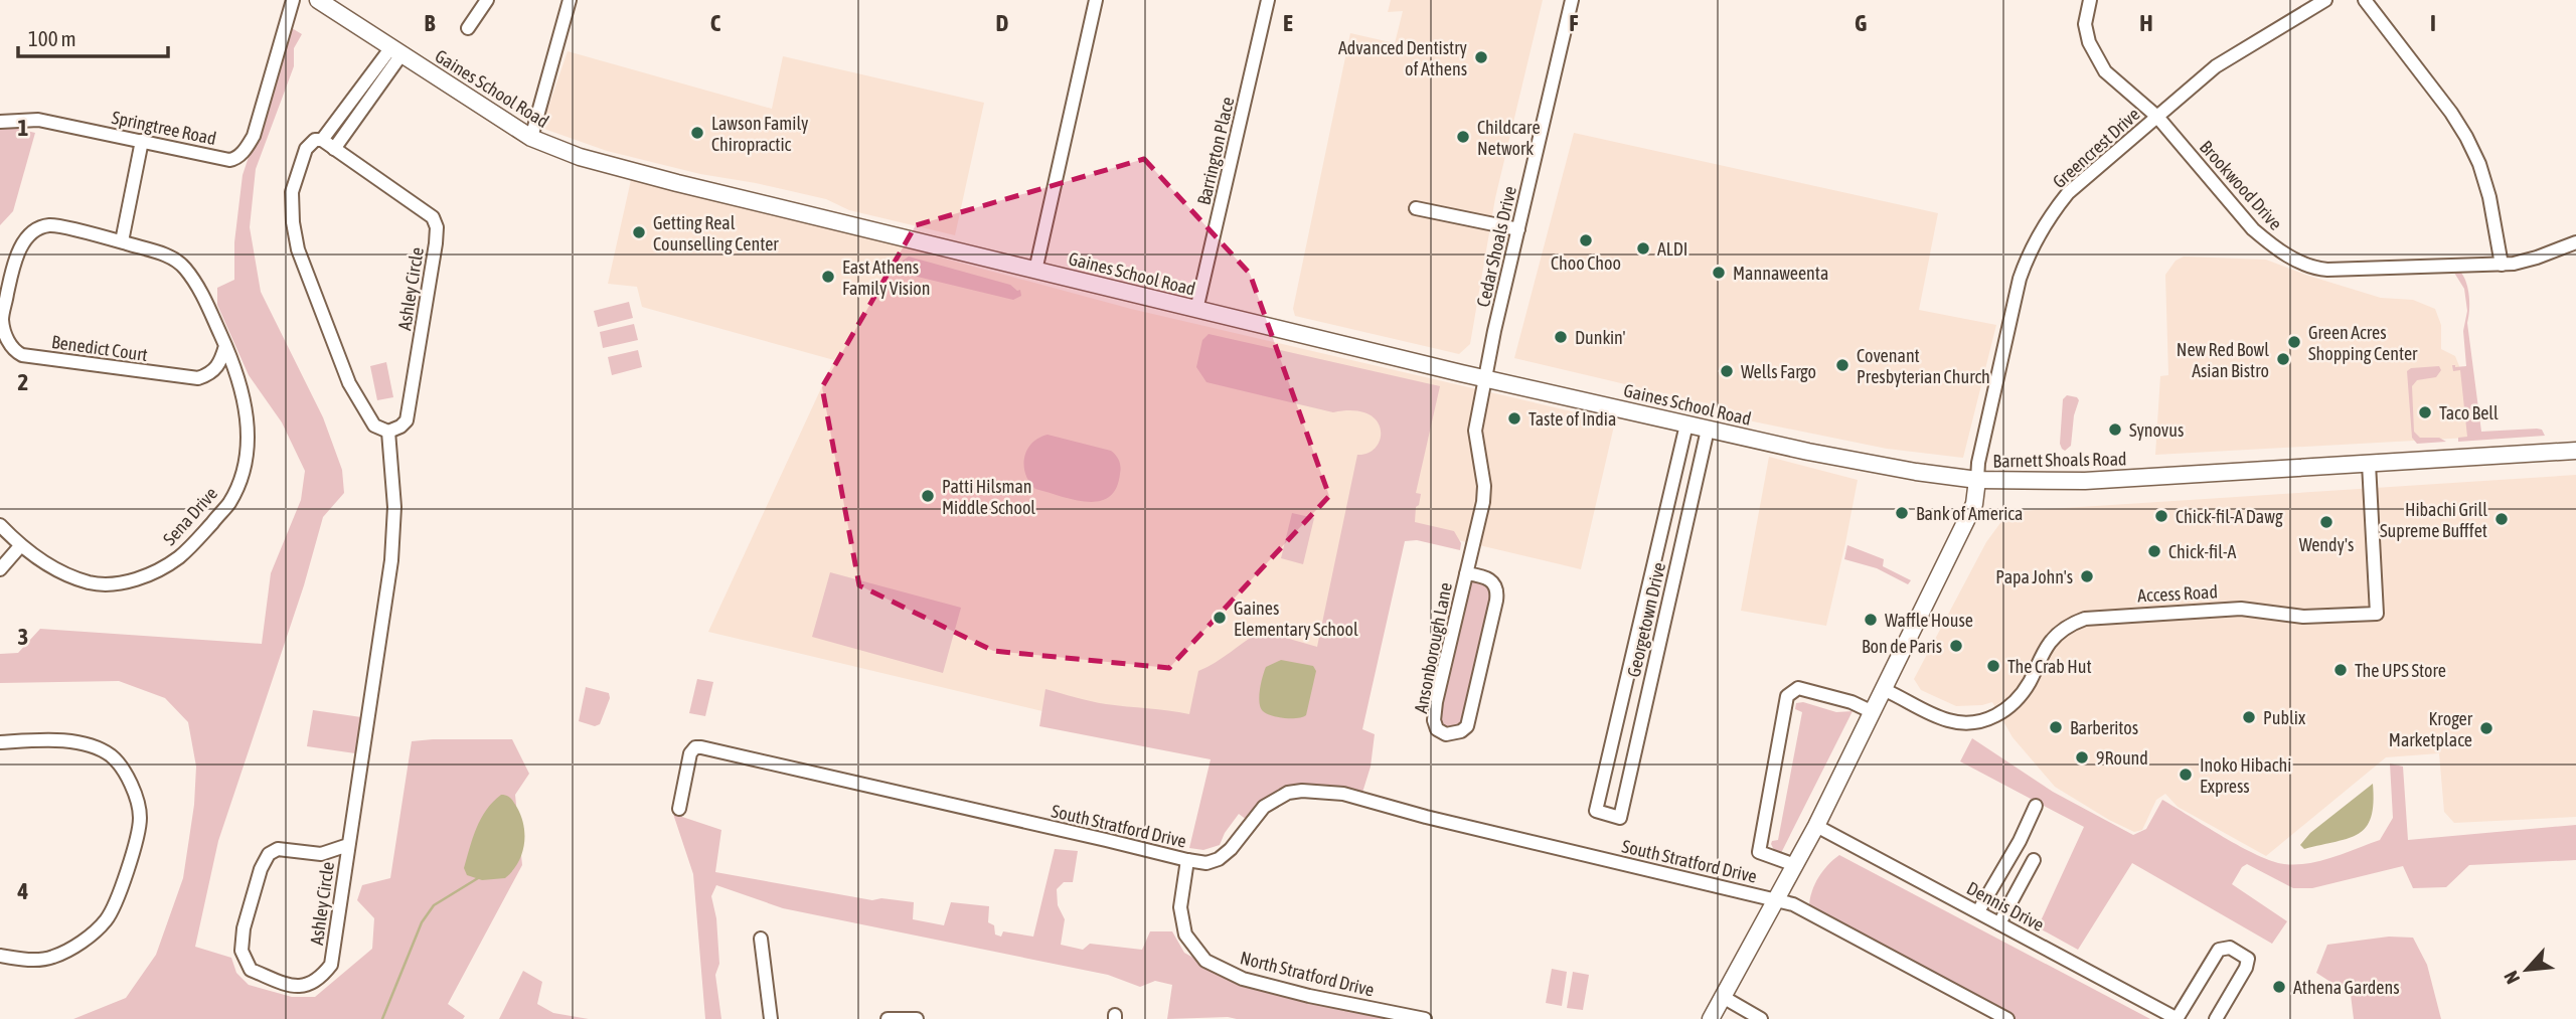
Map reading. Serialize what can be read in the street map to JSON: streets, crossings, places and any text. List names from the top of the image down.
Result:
{
  "streets": {
    "main road": ["Gaines School Road", "Barnett Shoals Road"],
    "street": [
      "Springtree Road",
      "Greencrest Drive",
      "Barrington Place",
      "Brookwood Drive",
      "Cedar Shoals Drive",
      "Ashley Circle",
      "Benedict Court",
      "Sena Drive",
      "Access Road",
      "Georgetown Drive",
      "Ansonborough Lane",
      "South Stratford Drive",
      "Dennis Drive",
      "North Stratford Drive"
    ]
  },
  "crossings": [
    ["Gaines School Road", "Greencrest Drive"],
    ["Gaines School Road", "Barrington Place"],
    ["Gaines School Road", "Cedar Shoals Drive"],
    ["Gaines School Road", "Barnett Shoals Road"],
    ["Gaines School Road", "Georgetown Drive"],
    ["Gaines School Road", "Ansonborough Lane"],
    ["Greencrest Drive", "Brookwood Drive"],
    ["Greencrest Drive", "Barnett Shoals Road"],
    ["Cedar Shoals Drive", "Ansonborough Lane"],
    ["Benedict Court", "Sena Drive"],
    ["Barnett Shoals Road", "Access Road"],
    ["Barnett Shoals Road", "South Stratford Drive"],
    ["Barnett Shoals Road", "Dennis Drive"],
    ["South Stratford Drive", "North Stratford Drive"]
  ],
  "places": [
    "Advanced Dentistry of Athens",
    "Lawson Family Chiropractic",
    "Childcare Network",
    "Getting Real Counselling Center",
    "Choo Choo",
    "ALDI",
    "Mannaweenta",
    "East Athens Family Vision",
    "Dunkin'",
    "Green Acres Shopping Center",
    "New Red Bowl Asian Bistro",
    "Covenant Presbyterian Church",
    "Wells Fargo",
    "Taco Bell",
    "Taste of India",
    "Synovus",
    "Patti Hilsman Middle School",
    "Bank of America",
    "Chick-fil-A Dawg",
    "Hibachi Grill Supreme Bufffet",
    "Wendy's",
    "Chick-fil-A",
    "Papa John's",
    "Gaines Elementary School",
    "Waffle House",
    "Bon de Paris",
    "The Crab Hut",
    "The UPS Store",
    "Publix",
    "Barberitos",
    "Kroger Marketplace",
    "9Round",
    "Inoko Hibachi Express",
    "Athena Gardens"
  ],
  "scale_bar": "100 m",
  "north": "bottom left",
  "grid": {
    "columns": [
      "B",
      "C",
      "D",
      "E",
      "F",
      "G",
      "H",
      "I"
    ],
    "rows": [
      "1",
      "2",
      "3",
      "4"
    ]
  }
}
